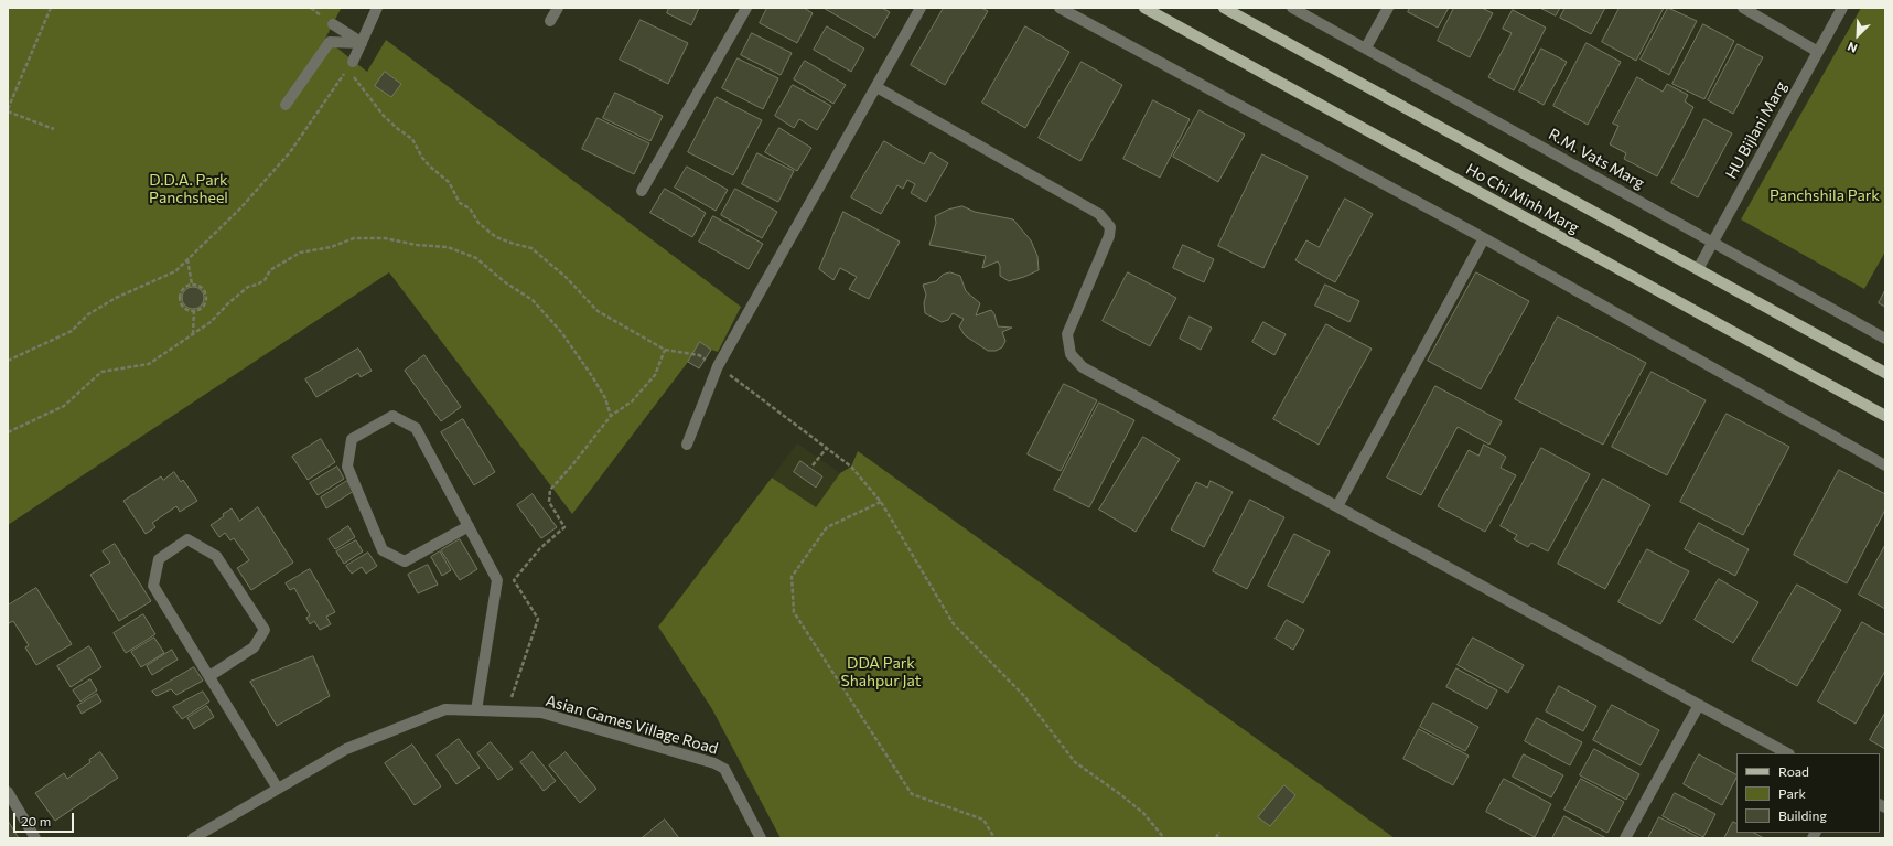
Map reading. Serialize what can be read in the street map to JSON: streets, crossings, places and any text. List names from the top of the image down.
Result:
{
  "streets": {
    "main road": ["Ho Chi Minh Marg"],
    "street": ["HU Bijlani Marg", "R.M. Vats Marg", "Asian Games Village Road"]
  },
  "crossings": [
    ["HU Bijlani Marg", "R.M. Vats Marg"],
    ["HU Bijlani Marg", "Ho Chi Minh Marg"]
  ],
  "parks": ["D.D.A. Park Panchsheel", "Panchshila Park", "DDA Park Shahpur Jat"],
  "legend": ["Road", "Park", "Building"],
  "scale_bar": "20 m",
  "north": "bottom left"
}
